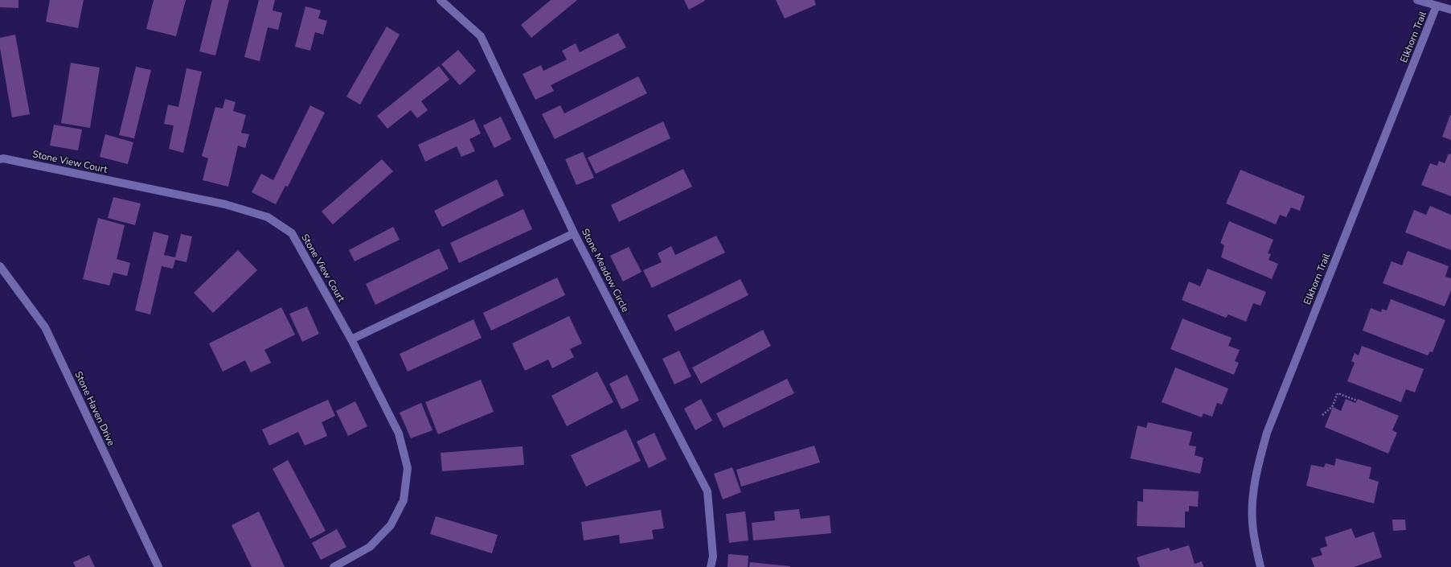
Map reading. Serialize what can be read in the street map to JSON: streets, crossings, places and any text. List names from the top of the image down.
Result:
{
  "streets": {
    "street": [
      "Elkhorn Trail",
      "Stone View Court",
      "Stone Meadow Circle",
      "Stone Haven Drive"
    ]
  }
}
